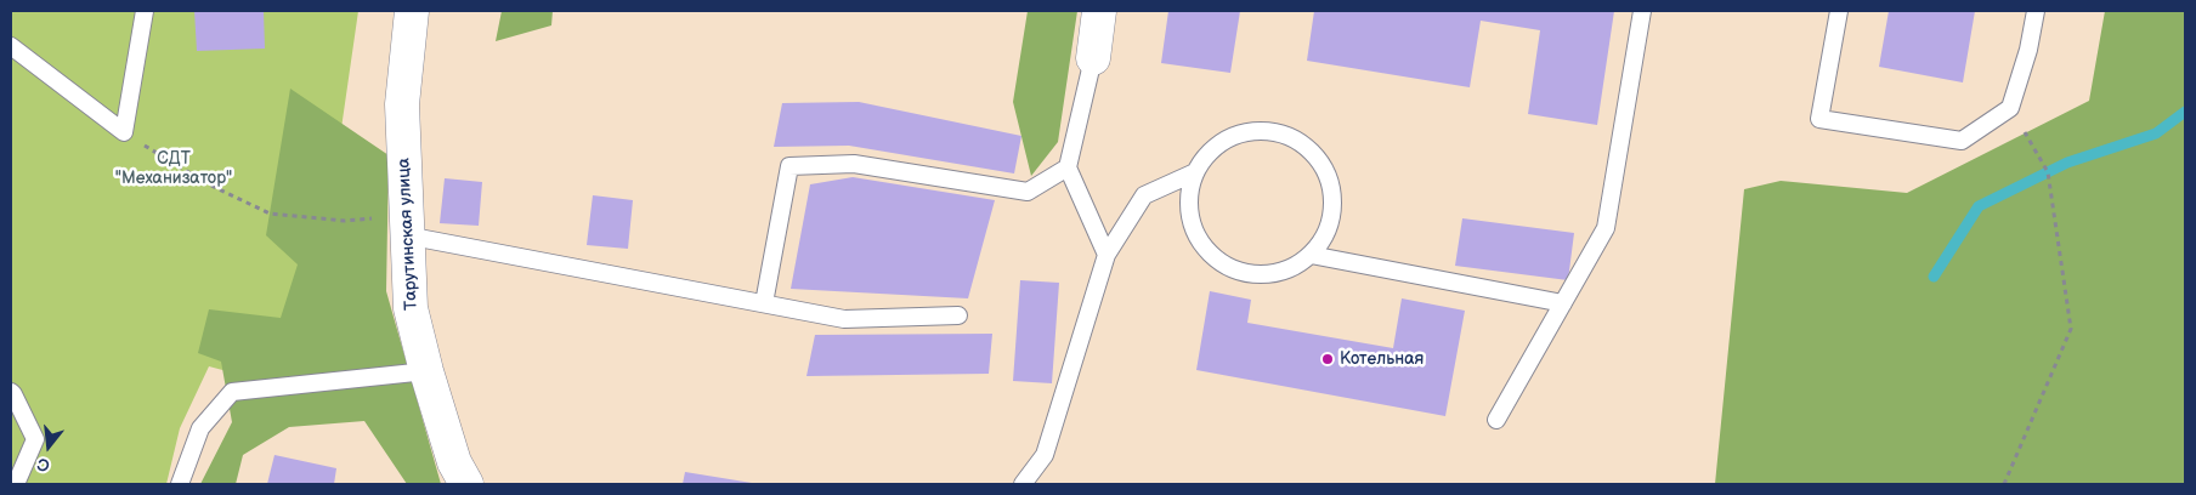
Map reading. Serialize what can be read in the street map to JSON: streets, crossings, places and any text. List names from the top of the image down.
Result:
{
  "streets": {
    "street": ["Тарутинская улица"]
  },
  "parks": ["СДТ \"Механизатор\""],
  "places": ["Котельная"],
  "north": "bottom"
}
